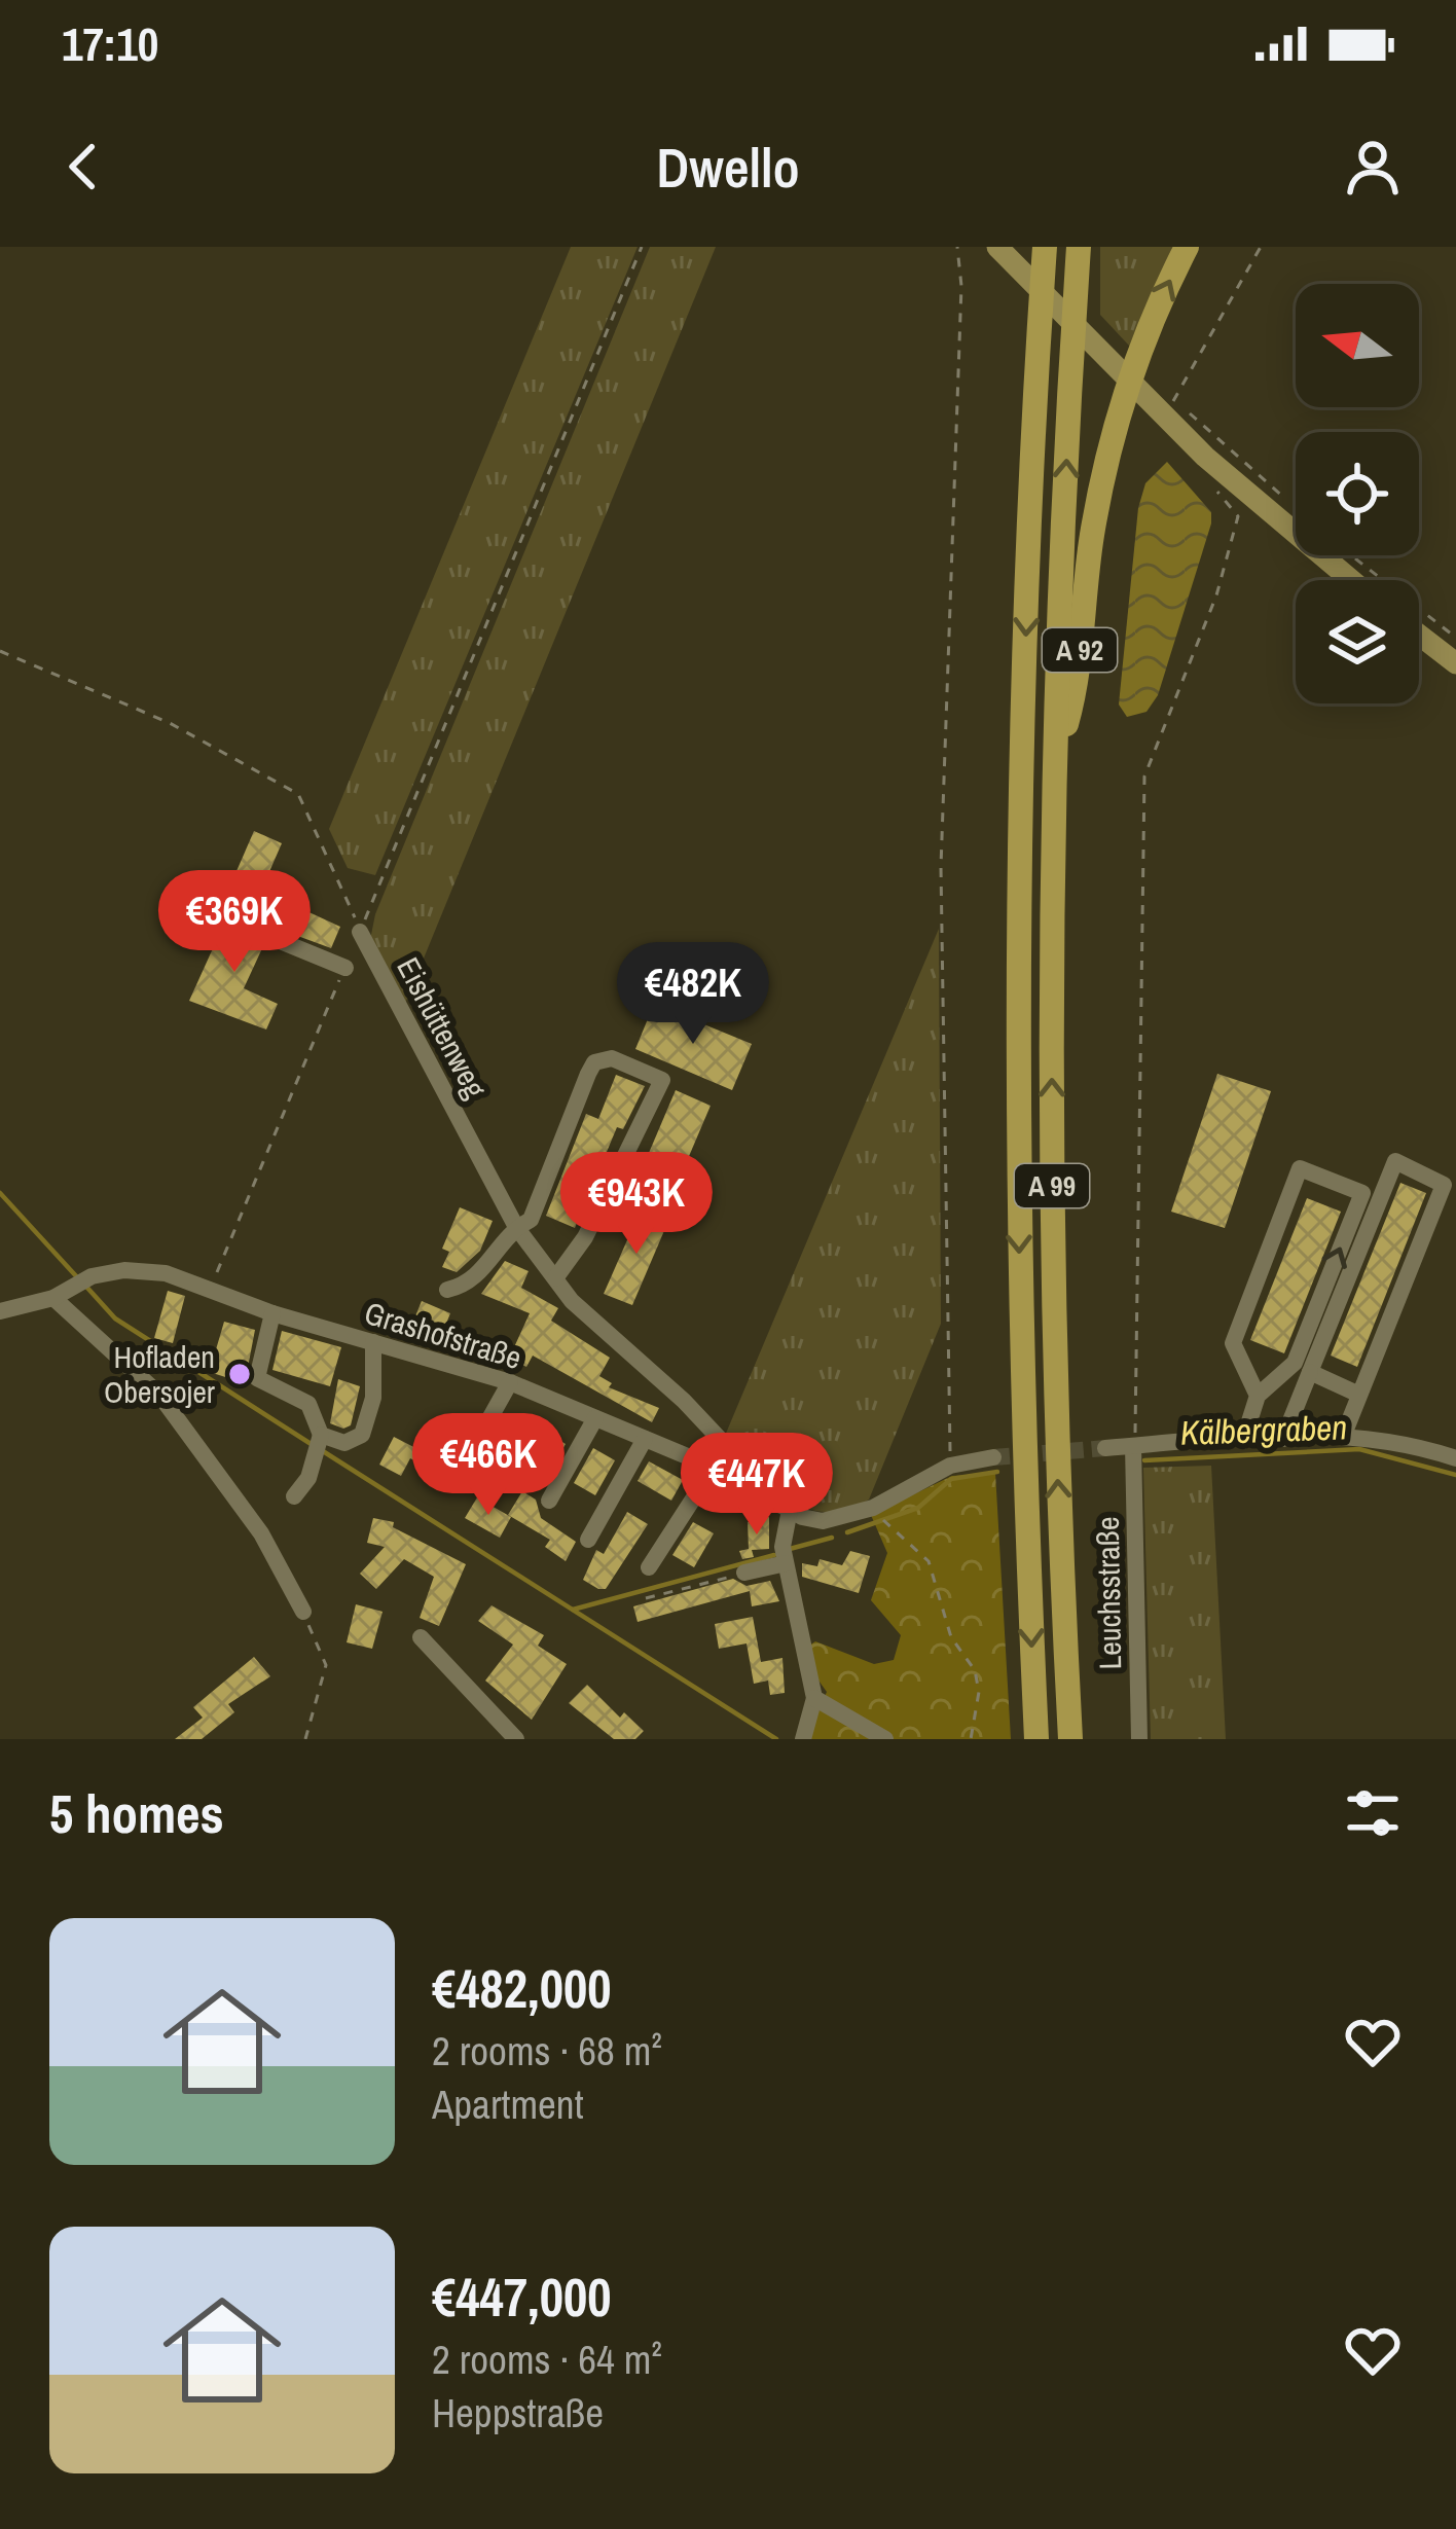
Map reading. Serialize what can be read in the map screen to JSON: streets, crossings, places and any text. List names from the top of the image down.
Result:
{
  "streets": {
    "highway": ["A 92", "A 99"],
    "street": ["Eishüttenweg", "Grashofstraße", "Leuchsstraße"]
  },
  "crossings": [
    ["A 92", "A 99"],
    ["Eishüttenweg", "Grashofstraße"]
  ],
  "water": ["Kälbergraben"],
  "places": ["Hofladen Obersojer"],
  "north": "left",
  "page": {
    "status": "17:10",
    "header": "Dwello",
    "price": [
      "€369K",
      "€482K",
      "€943K",
      "€466K",
      "€447K"
    ],
    "heading": "5 homes",
    "list": [
      {
        "name": "€482,000",
        "note": "2 rooms · 68 m² · Apartment"
      },
      {
        "name": "€447,000",
        "note": "2 rooms · 64 m² · Heppstraße"
      }
    ]
  }
}
